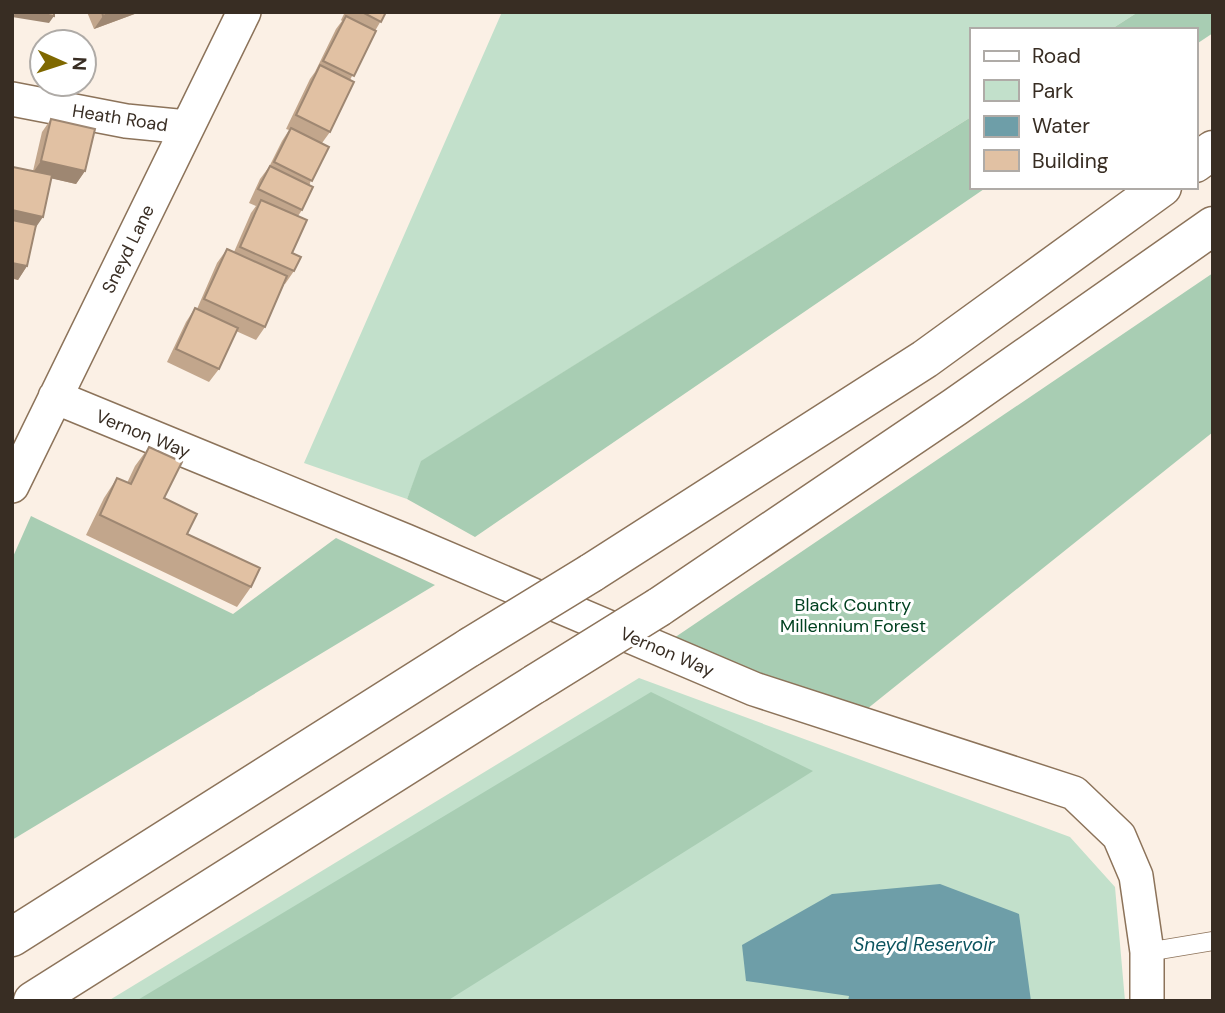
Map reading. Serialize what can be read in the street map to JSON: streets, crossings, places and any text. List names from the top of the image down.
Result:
{
  "streets": {
    "street": ["Heath Road", "Sneyd Lane", "Vernon Way"]
  },
  "crossings": [
    ["Heath Road", "Sneyd Lane"],
    ["Sneyd Lane", "Vernon Way"]
  ],
  "water": ["Sneyd Reservoir"],
  "parks": ["Black Country Millennium Forest"],
  "legend": [
    "Road",
    "Park",
    "Water",
    "Building"
  ],
  "north": "right"
}
